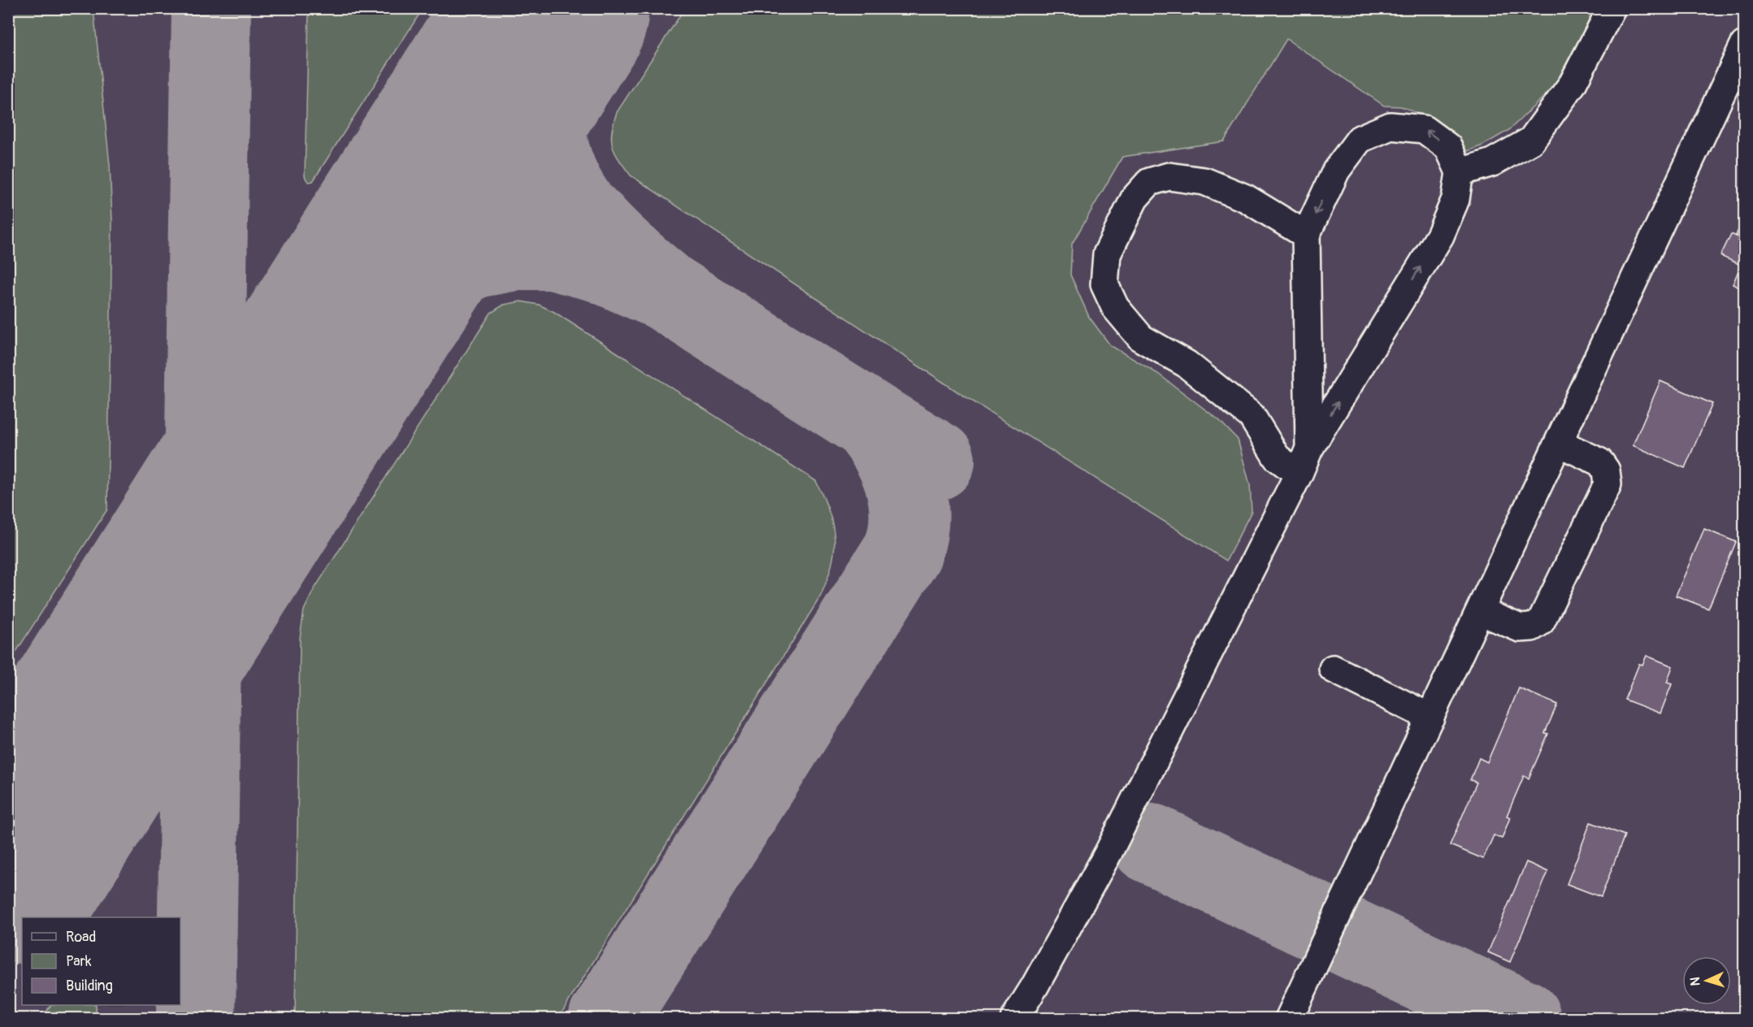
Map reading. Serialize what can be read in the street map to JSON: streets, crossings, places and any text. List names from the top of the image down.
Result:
{
  "legend": ["Road", "Park", "Building"],
  "north": "left"
}
